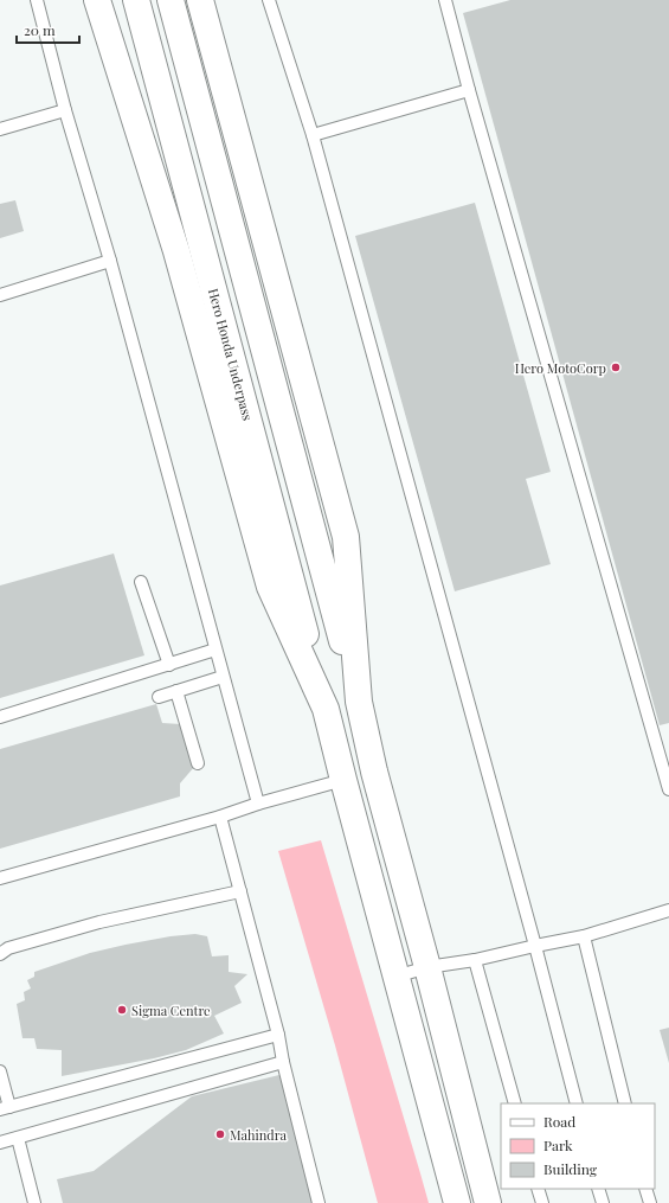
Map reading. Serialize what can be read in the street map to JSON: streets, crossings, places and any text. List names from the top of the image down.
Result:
{
  "streets": {
    "main road": ["Hero Honda Underpass"]
  },
  "places": ["Hero MotoCorp", "Sigma Centre", "Mahindra"],
  "legend": ["Road", "Park", "Building"],
  "scale_bar": "20 m"
}
